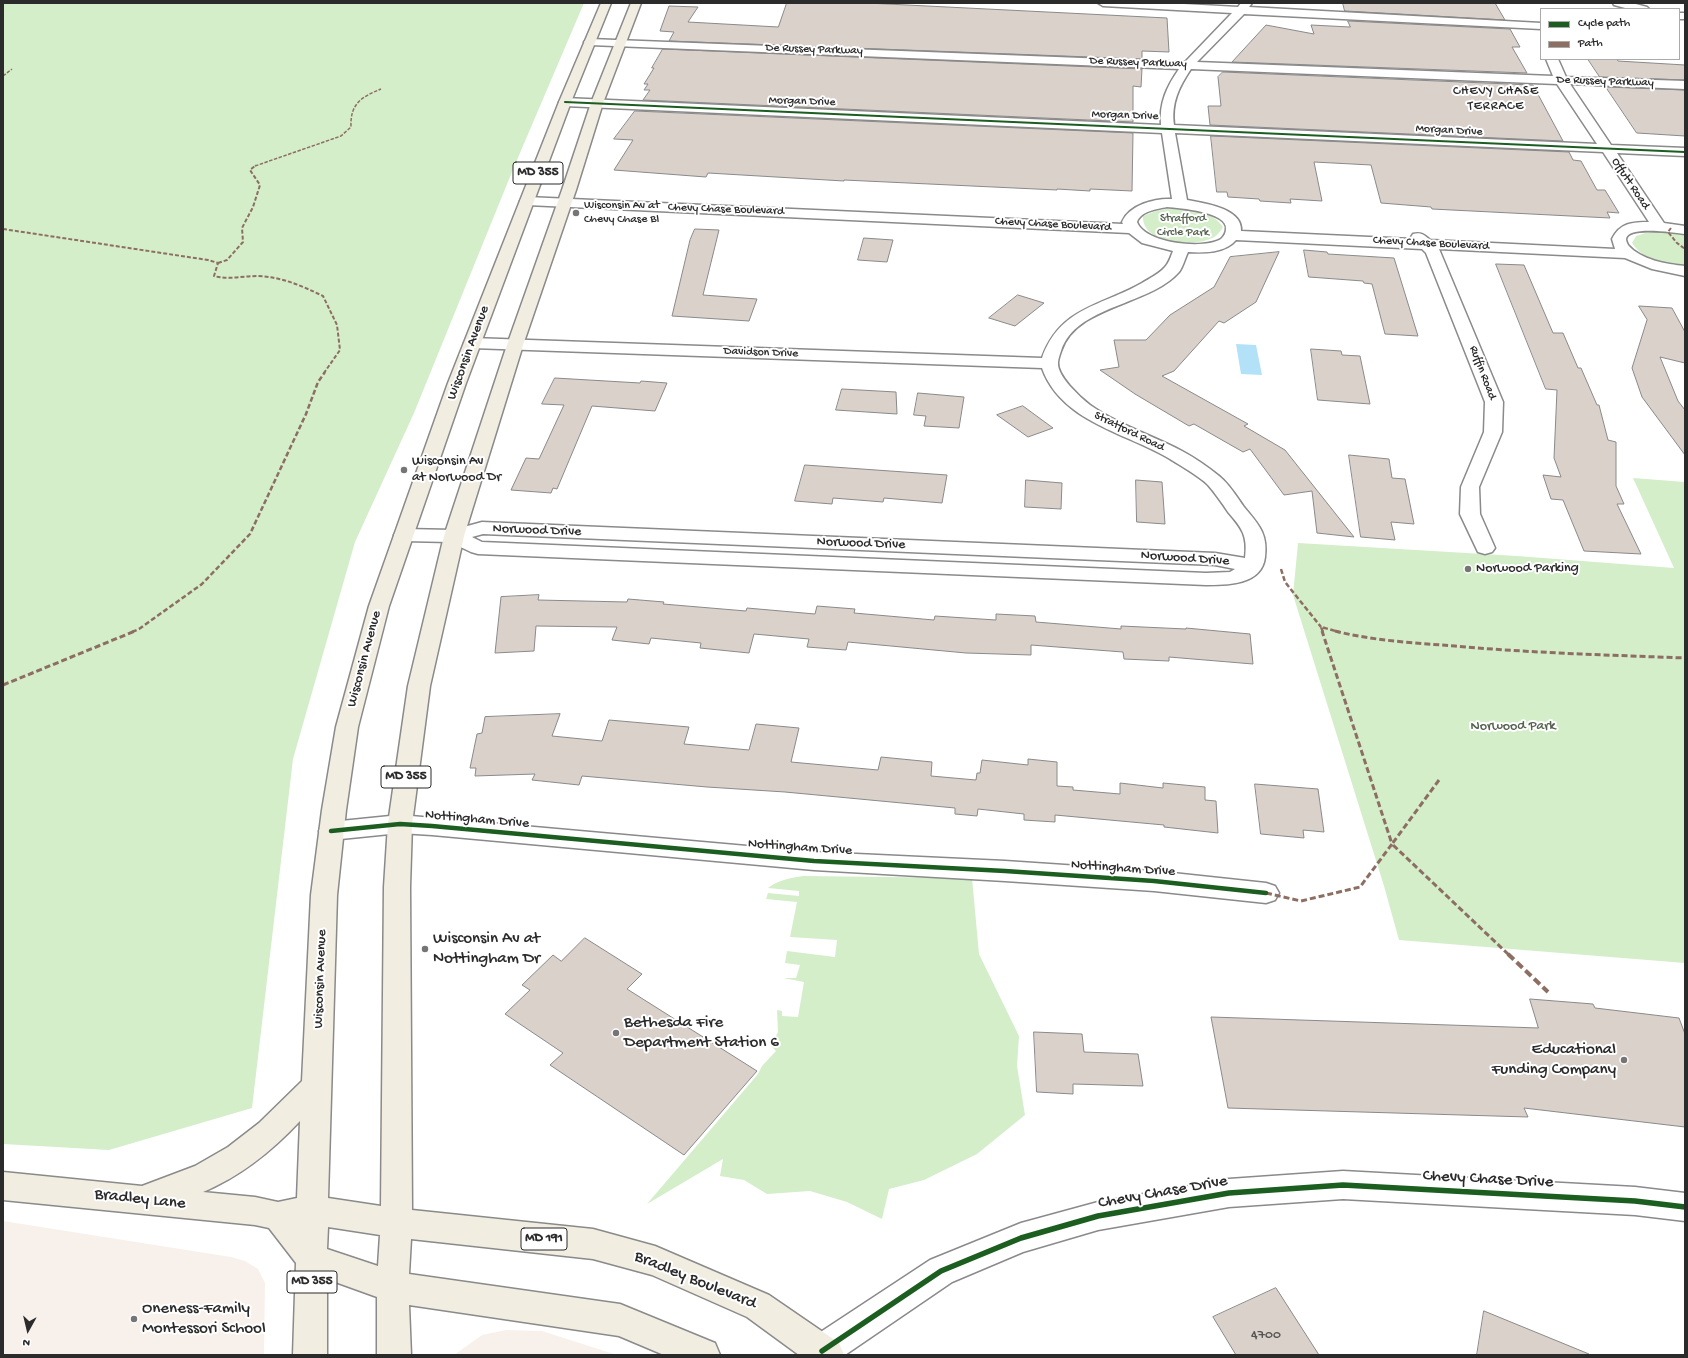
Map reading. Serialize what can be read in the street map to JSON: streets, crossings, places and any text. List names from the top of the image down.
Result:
{
  "streets": {
    "main road": [
      "MD 355",
      "Wisconsin Avenue",
      "Bradley Lane",
      "MD 191",
      "Bradley Boulevard"
    ],
    "street": [
      "De Russey Parkway",
      "Morgan Drive",
      "Offutt Road",
      "Chevy Chase Boulevard",
      "Davidson Drive",
      "Ruffin Road",
      "Stratford Road",
      "Norwood Drive",
      "Nottingham Drive",
      "Chevy Chase Drive"
    ]
  },
  "crossings": [
    ["De Russey Parkway", "MD 355"],
    ["De Russey Parkway", "Offutt Road"],
    ["De Russey Parkway", "Wisconsin Avenue"],
    ["Morgan Drive", "MD 355"],
    ["Morgan Drive", "Offutt Road"],
    ["Morgan Drive", "Wisconsin Avenue"],
    ["MD 355", "Chevy Chase Boulevard"],
    ["MD 355", "Davidson Drive"],
    ["MD 355", "Norwood Drive"],
    ["MD 355", "Nottingham Drive"],
    ["MD 355", "Bradley Boulevard"],
    ["Chevy Chase Boulevard", "Wisconsin Avenue"],
    ["Chevy Chase Boulevard", "Ruffin Road"],
    ["Wisconsin Avenue", "Davidson Drive"],
    ["Wisconsin Avenue", "Norwood Drive"],
    ["Wisconsin Avenue", "Nottingham Drive"],
    ["Wisconsin Avenue", "Bradley Lane"],
    ["Wisconsin Avenue", "Bradley Boulevard"],
    ["Davidson Drive", "Stratford Road"],
    ["Stratford Road", "Norwood Drive"],
    ["Chevy Chase Drive", "Bradley Boulevard"],
    ["Bradley Lane", "Bradley Boulevard"]
  ],
  "districts": ["CHEVY CHASE TERRACE"],
  "parks": ["Strafford Circle Park", "Norwood Park"],
  "places": [
    "Wisconsin Av at Chevy Chase Bl",
    "Wisconsin Av at Norwood Dr",
    "Norwood Parking",
    "Wisconsin Av at Nottingham Dr",
    "Bethesda Fire Department Station 6",
    "Educational Funding Company",
    "Oneness-Family Montessori School"
  ],
  "house_numbers": ["4700"],
  "legend": ["Cycle path", "Path"],
  "north": "bottom"
}
